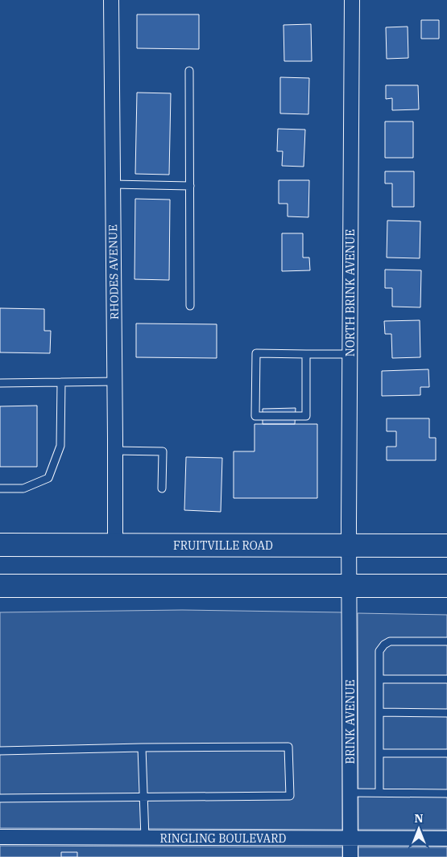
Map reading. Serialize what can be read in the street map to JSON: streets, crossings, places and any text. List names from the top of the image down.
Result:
{
  "streets": {
    "main road": ["FRUITVILLE ROAD"],
    "street": [
      "RHODES AVENUE",
      "NORTH BRINK AVENUE",
      "BRINK AVENUE",
      "RINGLING BOULEVARD"
    ]
  },
  "crossings": [
    ["RHODES AVENUE", "FRUITVILLE ROAD"],
    ["NORTH BRINK AVENUE", "FRUITVILLE ROAD"],
    ["NORTH BRINK AVENUE", "BRINK AVENUE"],
    ["BRINK AVENUE", "RINGLING BOULEVARD"]
  ],
  "north": "top"
}
